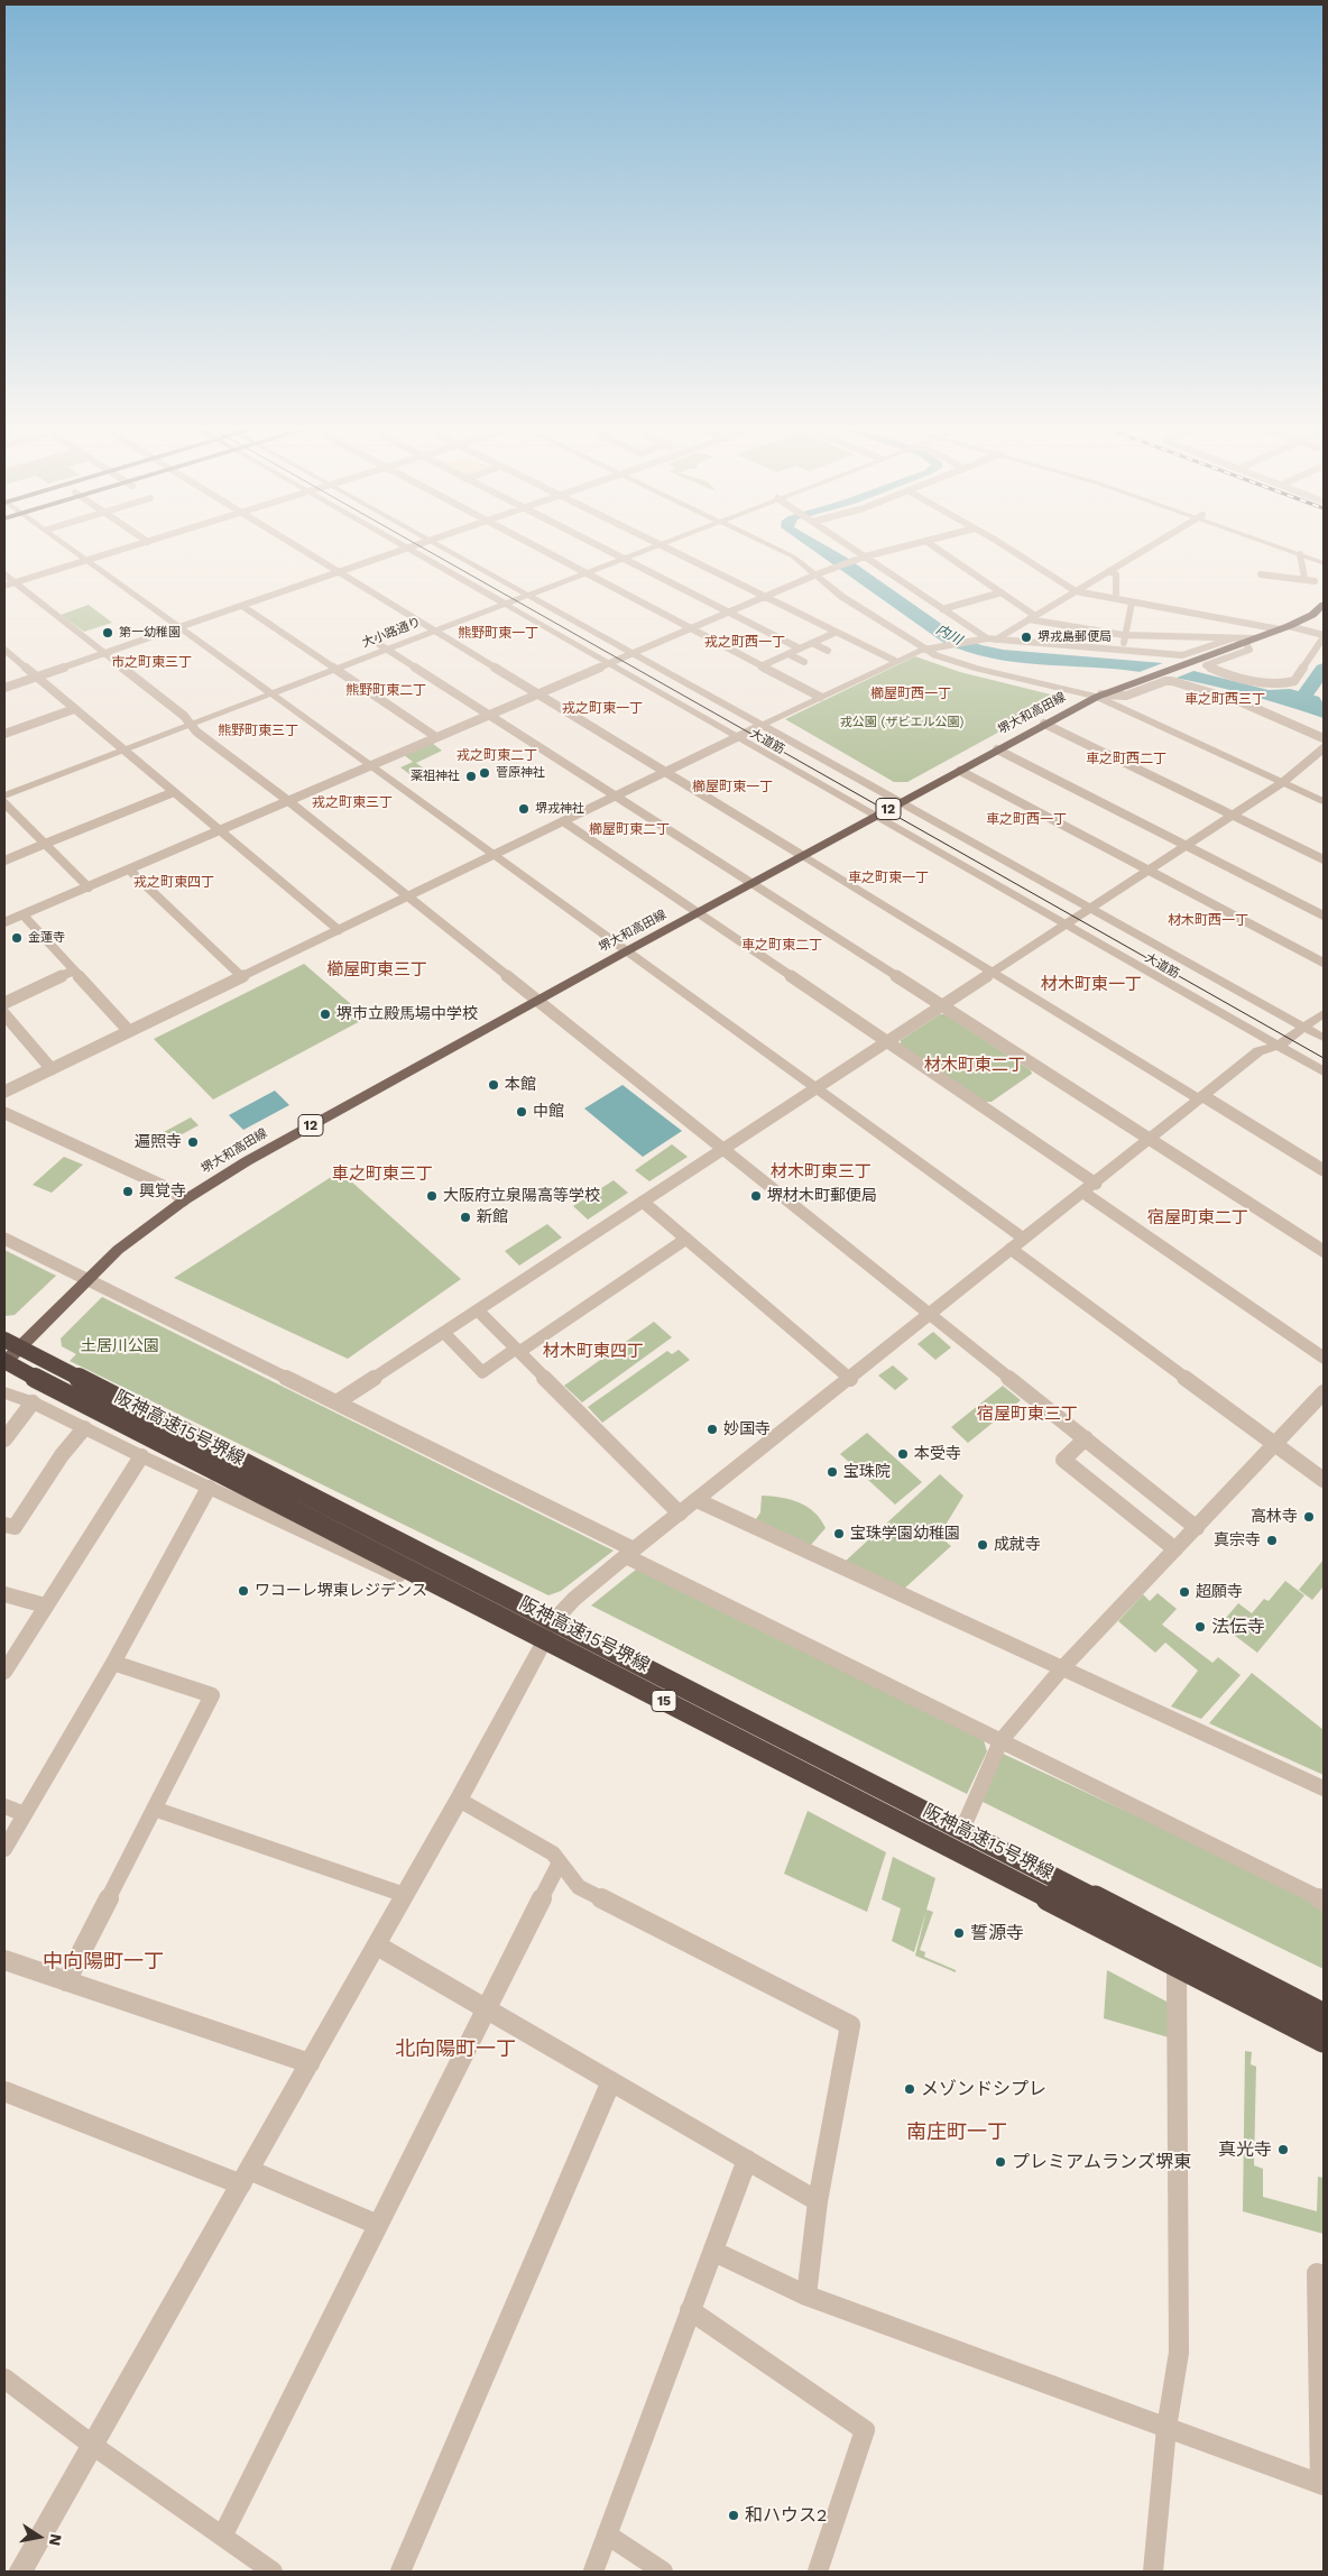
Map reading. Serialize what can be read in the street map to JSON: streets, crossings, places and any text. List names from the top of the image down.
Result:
{
  "streets": {
    "highway": ["阪神高速15号堺線", "15"],
    "main road": ["堺大和高田線", "12"],
    "street": ["大小路通り", "大道筋"]
  },
  "crossings": [
    ["大小路通り", "大道筋"],
    ["堺大和高田線", "大道筋"],
    ["堺大和高田線", "阪神高速15号堺線"]
  ],
  "districts": [
    "熊野町東一丁",
    "戎之町西一丁",
    "市之町東三丁",
    "熊野町東二丁",
    "櫛屋町西一丁",
    "車之町西三丁",
    "戎之町東一丁",
    "熊野町東三丁",
    "戎之町東二丁",
    "車之町西二丁",
    "櫛屋町東一丁",
    "戎之町東三丁",
    "車之町西一丁",
    "櫛屋町東二丁",
    "車之町東一丁",
    "戎之町東四丁",
    "材木町西一丁",
    "車之町東二丁",
    "櫛屋町東三丁",
    "材木町東一丁",
    "材木町東二丁",
    "材木町東三丁",
    "車之町東三丁",
    "宿屋町東二丁",
    "材木町東四丁",
    "宿屋町東三丁",
    "中向陽町一丁",
    "北向陽町一丁",
    "南庄町一丁"
  ],
  "water": ["内川"],
  "parks": ["戎公園 (ザビエル公園)", "土居川公園"],
  "places": [
    "第一幼稚園",
    "堺戎島郵便局",
    "菅原神社",
    "薬祖神社",
    "堺戎神社",
    "金蓮寺",
    "堺市立殿馬場中学校",
    "本館",
    "中館",
    "遍照寺",
    "興覚寺",
    "大阪府立泉陽高等学校",
    "堺材木町郵便局",
    "新館",
    "妙国寺",
    "本受寺",
    "宝珠院",
    "高林寺",
    "宝珠学園幼稚園",
    "真宗寺",
    "成就寺",
    "ワコーレ堺東レジデンス",
    "超願寺",
    "法伝寺",
    "誓源寺",
    "メゾンドシプレ",
    "真光寺",
    "プレミアムランズ堺東",
    "和ハウス2"
  ],
  "north": "right"
}
